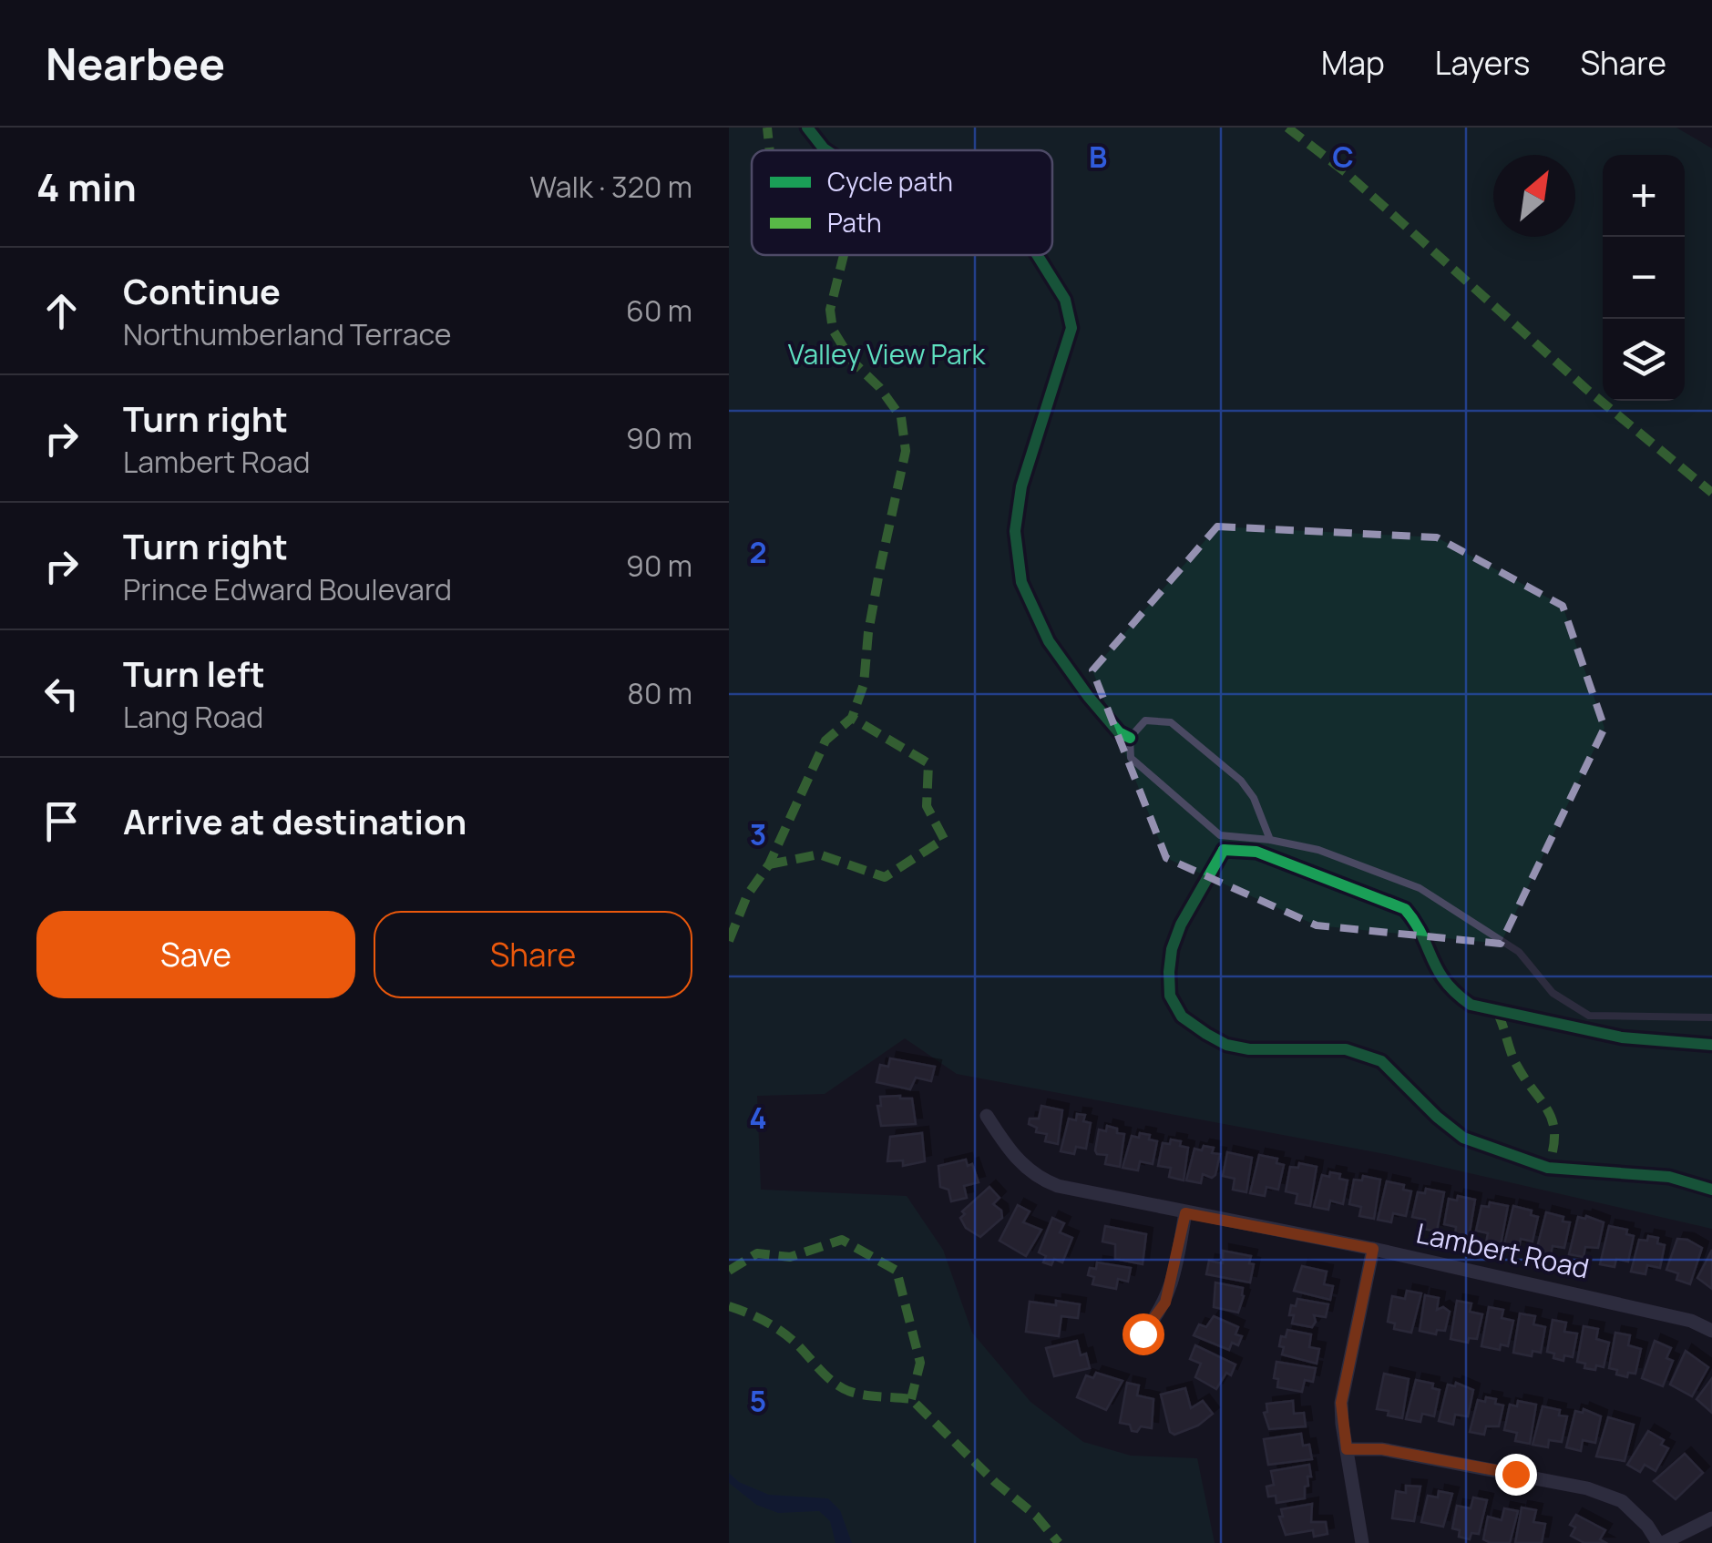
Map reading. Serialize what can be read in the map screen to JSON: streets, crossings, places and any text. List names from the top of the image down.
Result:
{
  "streets": {
    "street": ["Lambert Road"]
  },
  "parks": ["Valley View Park"],
  "legend": ["Cycle path", "Path"],
  "north": "top right",
  "page": {
    "header": "Nearbee",
    "nav": ["Map", "Layers", "Share"],
    "heading": ["4 min", "Walk · 320 m"],
    "map_buttons": ["+", "−"],
    "list": [
      ["Continue", "Northumberland Terrace", "60 m"],
      ["Turn right", "Lambert Road", "90 m"],
      ["Turn right", "Prince Edward Boulevard", "90 m"],
      ["Turn left", "Lang Road", "80 m"],
      "Arrive at destination"
    ],
    "buttons": ["Save", "Share"]
  },
  "grid": {
    "columns": ["B", "C"],
    "rows": [
      "2",
      "3",
      "4",
      "5"
    ]
  }
}
